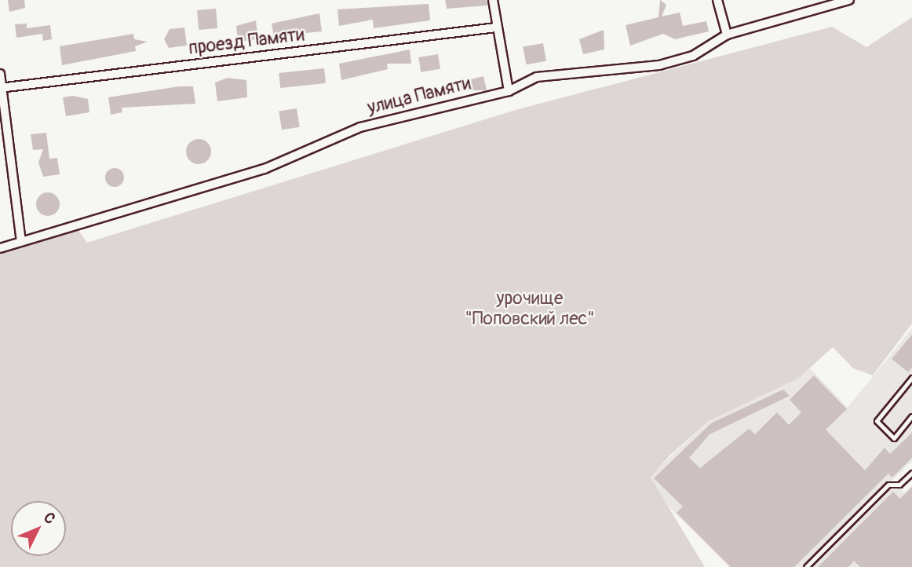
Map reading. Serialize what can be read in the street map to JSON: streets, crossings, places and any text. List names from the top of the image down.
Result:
{
  "streets": {
    "street": ["проезд Памяти", "улица Памяти"]
  },
  "parks": ["урочище \"Поповский лес\""],
  "north": "top right"
}
